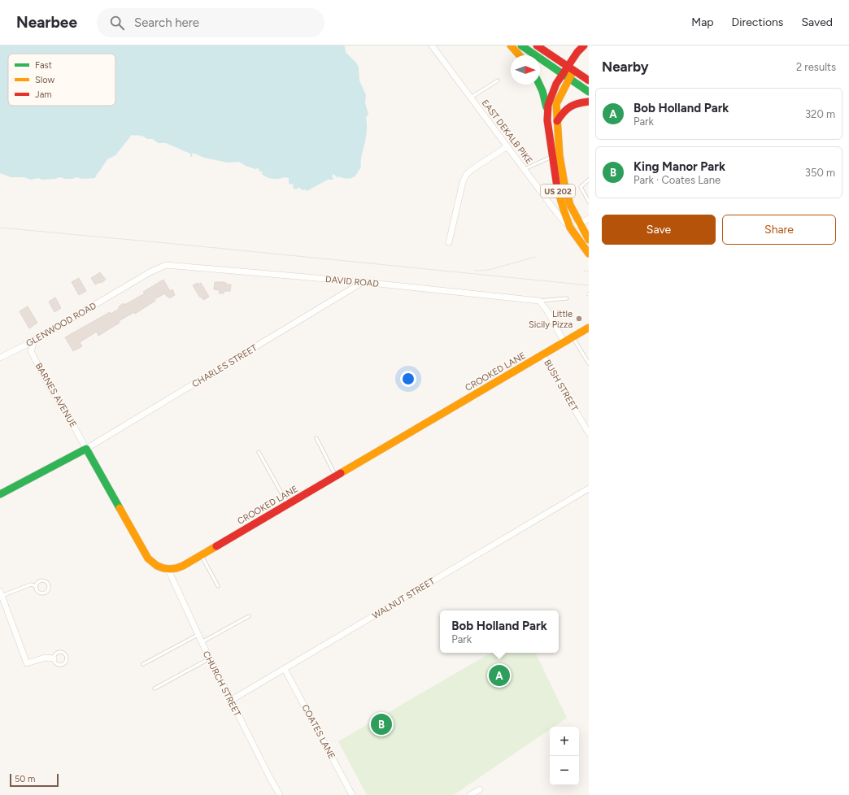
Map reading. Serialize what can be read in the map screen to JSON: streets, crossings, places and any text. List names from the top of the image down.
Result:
{
  "streets": {
    "main road": ["US 202", "CROOKED LANE"],
    "street": [
      "EAST DEKALB PIKE",
      "DAVID ROAD",
      "GLENWOOD ROAD",
      "CHARLES STREET",
      "BUSH STREET",
      "BARNES AVENUE",
      "WALNUT STREET",
      "CHURCH STREET",
      "COATES LANE"
    ]
  },
  "crossings": [
    ["EAST DEKALB PIKE", "US 202"],
    ["DAVID ROAD", "GLENWOOD ROAD"],
    ["DAVID ROAD", "CHARLES STREET"],
    ["GLENWOOD ROAD", "BARNES AVENUE"],
    ["CHARLES STREET", "BARNES AVENUE"],
    ["CROOKED LANE", "BUSH STREET"],
    ["CROOKED LANE", "CHURCH STREET"],
    ["WALNUT STREET", "CHURCH STREET"],
    ["WALNUT STREET", "COATES LANE"]
  ],
  "places": ["Little Sicily Pizza"],
  "legend": ["Fast", "Slow", "Jam"],
  "scale_bar": "50 m",
  "north": "right",
  "page": {
    "header": "Nearbee",
    "search": "Search here",
    "nav": ["Map", "Directions", "Saved"],
    "heading": ["Nearby", "2 results"],
    "list": [
      {
        "mark": "A",
        "name": "Bob Holland Park",
        "note": "Park",
        "value": "320 m"
      },
      {
        "mark": "B",
        "name": "King Manor Park",
        "note": "Park · Coates Lane",
        "value": "350 m"
      }
    ],
    "buttons": ["Save", "Share"],
    "popup": ["Bob Holland Park", "Park"],
    "pins": ["A", "B"],
    "map_buttons": ["+", "−"],
    "scale": "50 m"
  }
}
